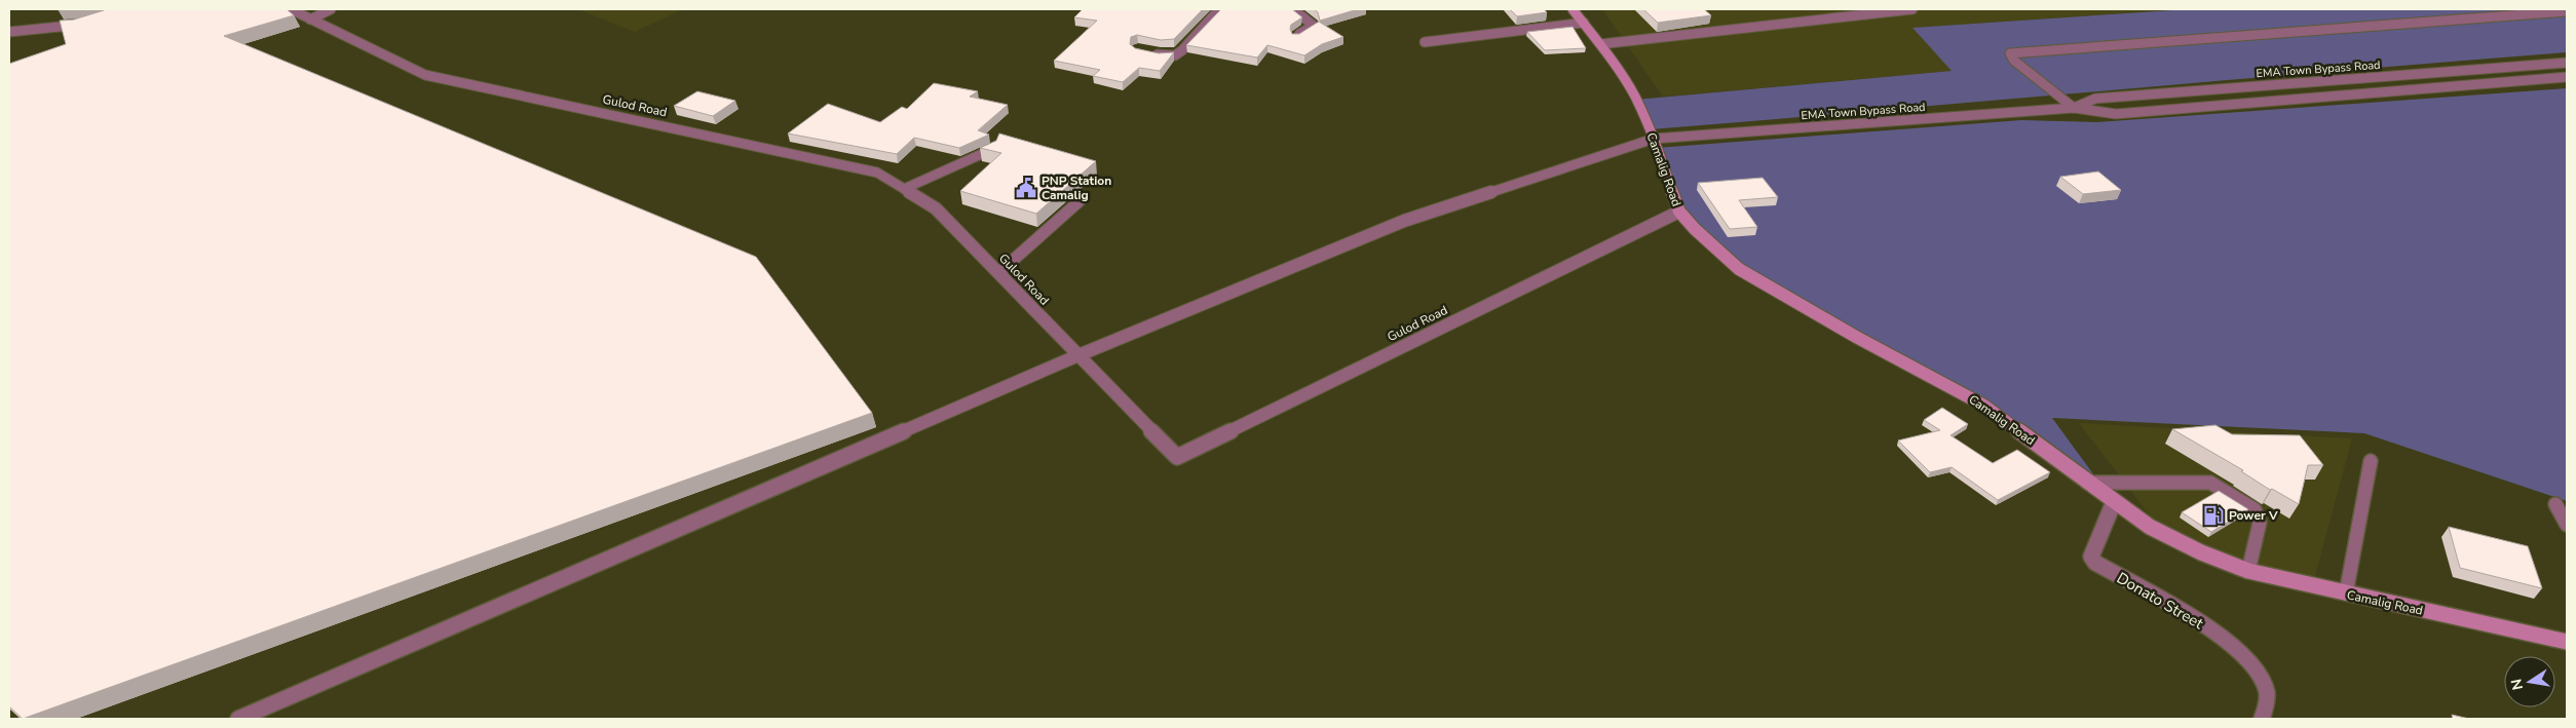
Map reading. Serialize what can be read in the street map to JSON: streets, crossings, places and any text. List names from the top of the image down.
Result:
{
  "streets": {
    "main road": ["Camalig Road"],
    "street": ["EMA Town Bypass Road", "Gulod Road", "Donato Street"]
  },
  "crossings": [
    ["EMA Town Bypass Road", "Gulod Road"],
    ["EMA Town Bypass Road", "Camalig Road"],
    ["Gulod Road", "Camalig Road"],
    ["Camalig Road", "Donato Street"]
  ],
  "places": {
    "public building": ["PNP Station Camalig"],
    "fuel station": ["Power V"]
  },
  "north": "left"
}
